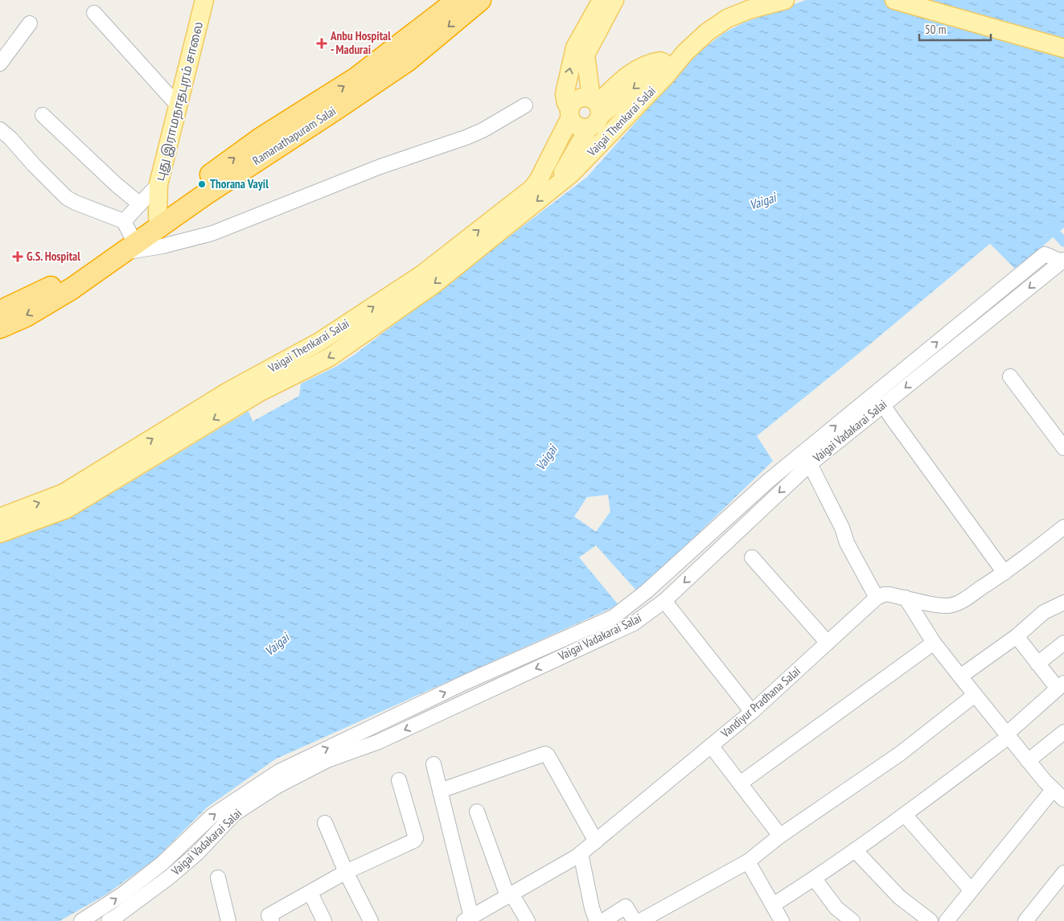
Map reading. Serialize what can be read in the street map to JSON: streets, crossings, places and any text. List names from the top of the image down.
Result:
{
  "streets": {
    "highway": ["Ramanathapuram Salai"],
    "main road": ["புது இராமநாதபுரம் சாலை", "Vaigai Thenkarai Salai"],
    "street": ["Vaigai Vadakarai Salai", "Vandiyur Pradhana Salai"]
  },
  "crossings": [
    ["புது இராமநாதபுரம் சாலை", "Ramanathapuram Salai"]
  ],
  "water": ["Vaigai"],
  "places": {
    "health": ["Anbu Hospital - Madurai", "G.S. Hospital"],
    "other": ["Thorana Vayil"]
  },
  "scale_bar": "50 m"
}
